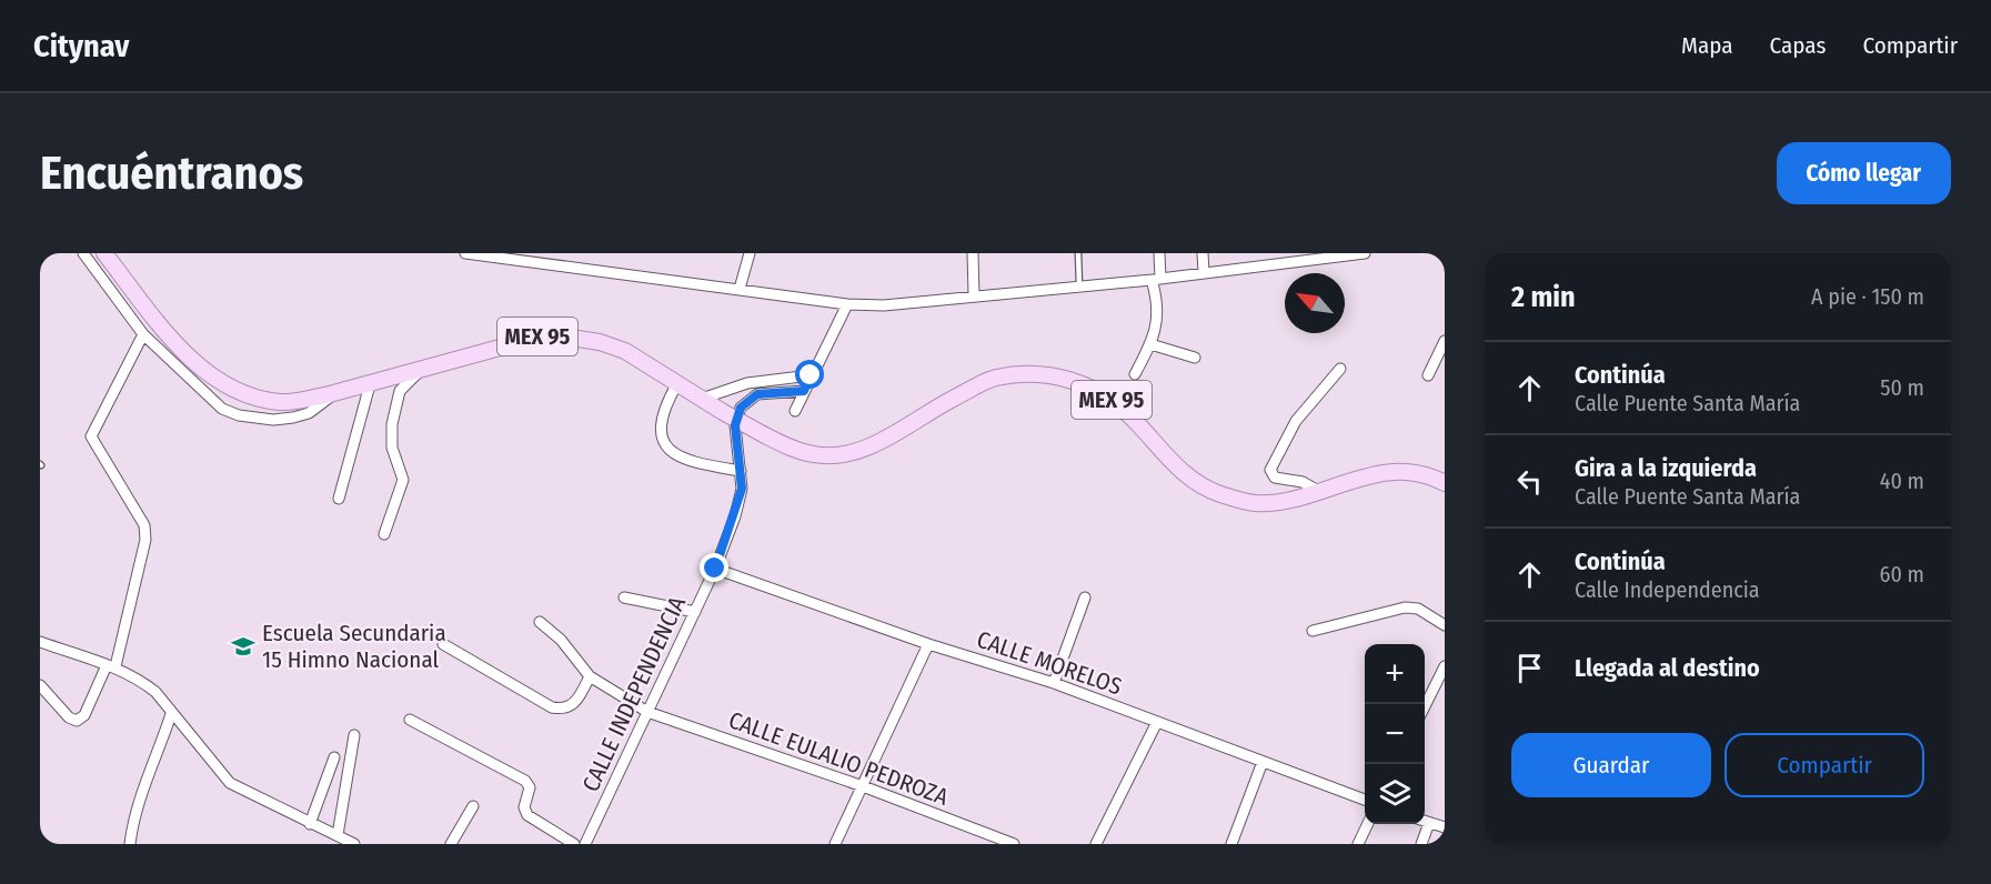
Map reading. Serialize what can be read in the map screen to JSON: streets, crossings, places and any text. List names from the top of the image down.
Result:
{
  "streets": {
    "main road": ["MEX 95"],
    "street": ["CALLE MORELOS", "CALLE INDEPENDENCIA", "CALLE EULALIO PEDROZA"]
  },
  "crossings": [
    ["CALLE MORELOS", "CALLE INDEPENDENCIA"],
    ["CALLE INDEPENDENCIA", "CALLE EULALIO PEDROZA"]
  ],
  "places": {
    "school or university": ["Escuela Secundaria 15 Himno Nacional"]
  },
  "north": "top left",
  "page": {
    "header": "Citynav",
    "nav": ["Mapa", "Capas", "Compartir"],
    "buttons": [
      "Cómo llegar",
      ["Guardar", "Compartir"]
    ],
    "title": "Encuéntranos",
    "heading": ["2 min", "A pie · 150 m"],
    "list": [
      ["Continúa", "Calle Puente Santa María", "50 m"],
      ["Gira a la izquierda", "Calle Puente Santa María", "40 m"],
      ["Continúa", "Calle Independencia", "60 m"],
      "Llegada al destino"
    ],
    "map_buttons": ["+", "−"]
  }
}
